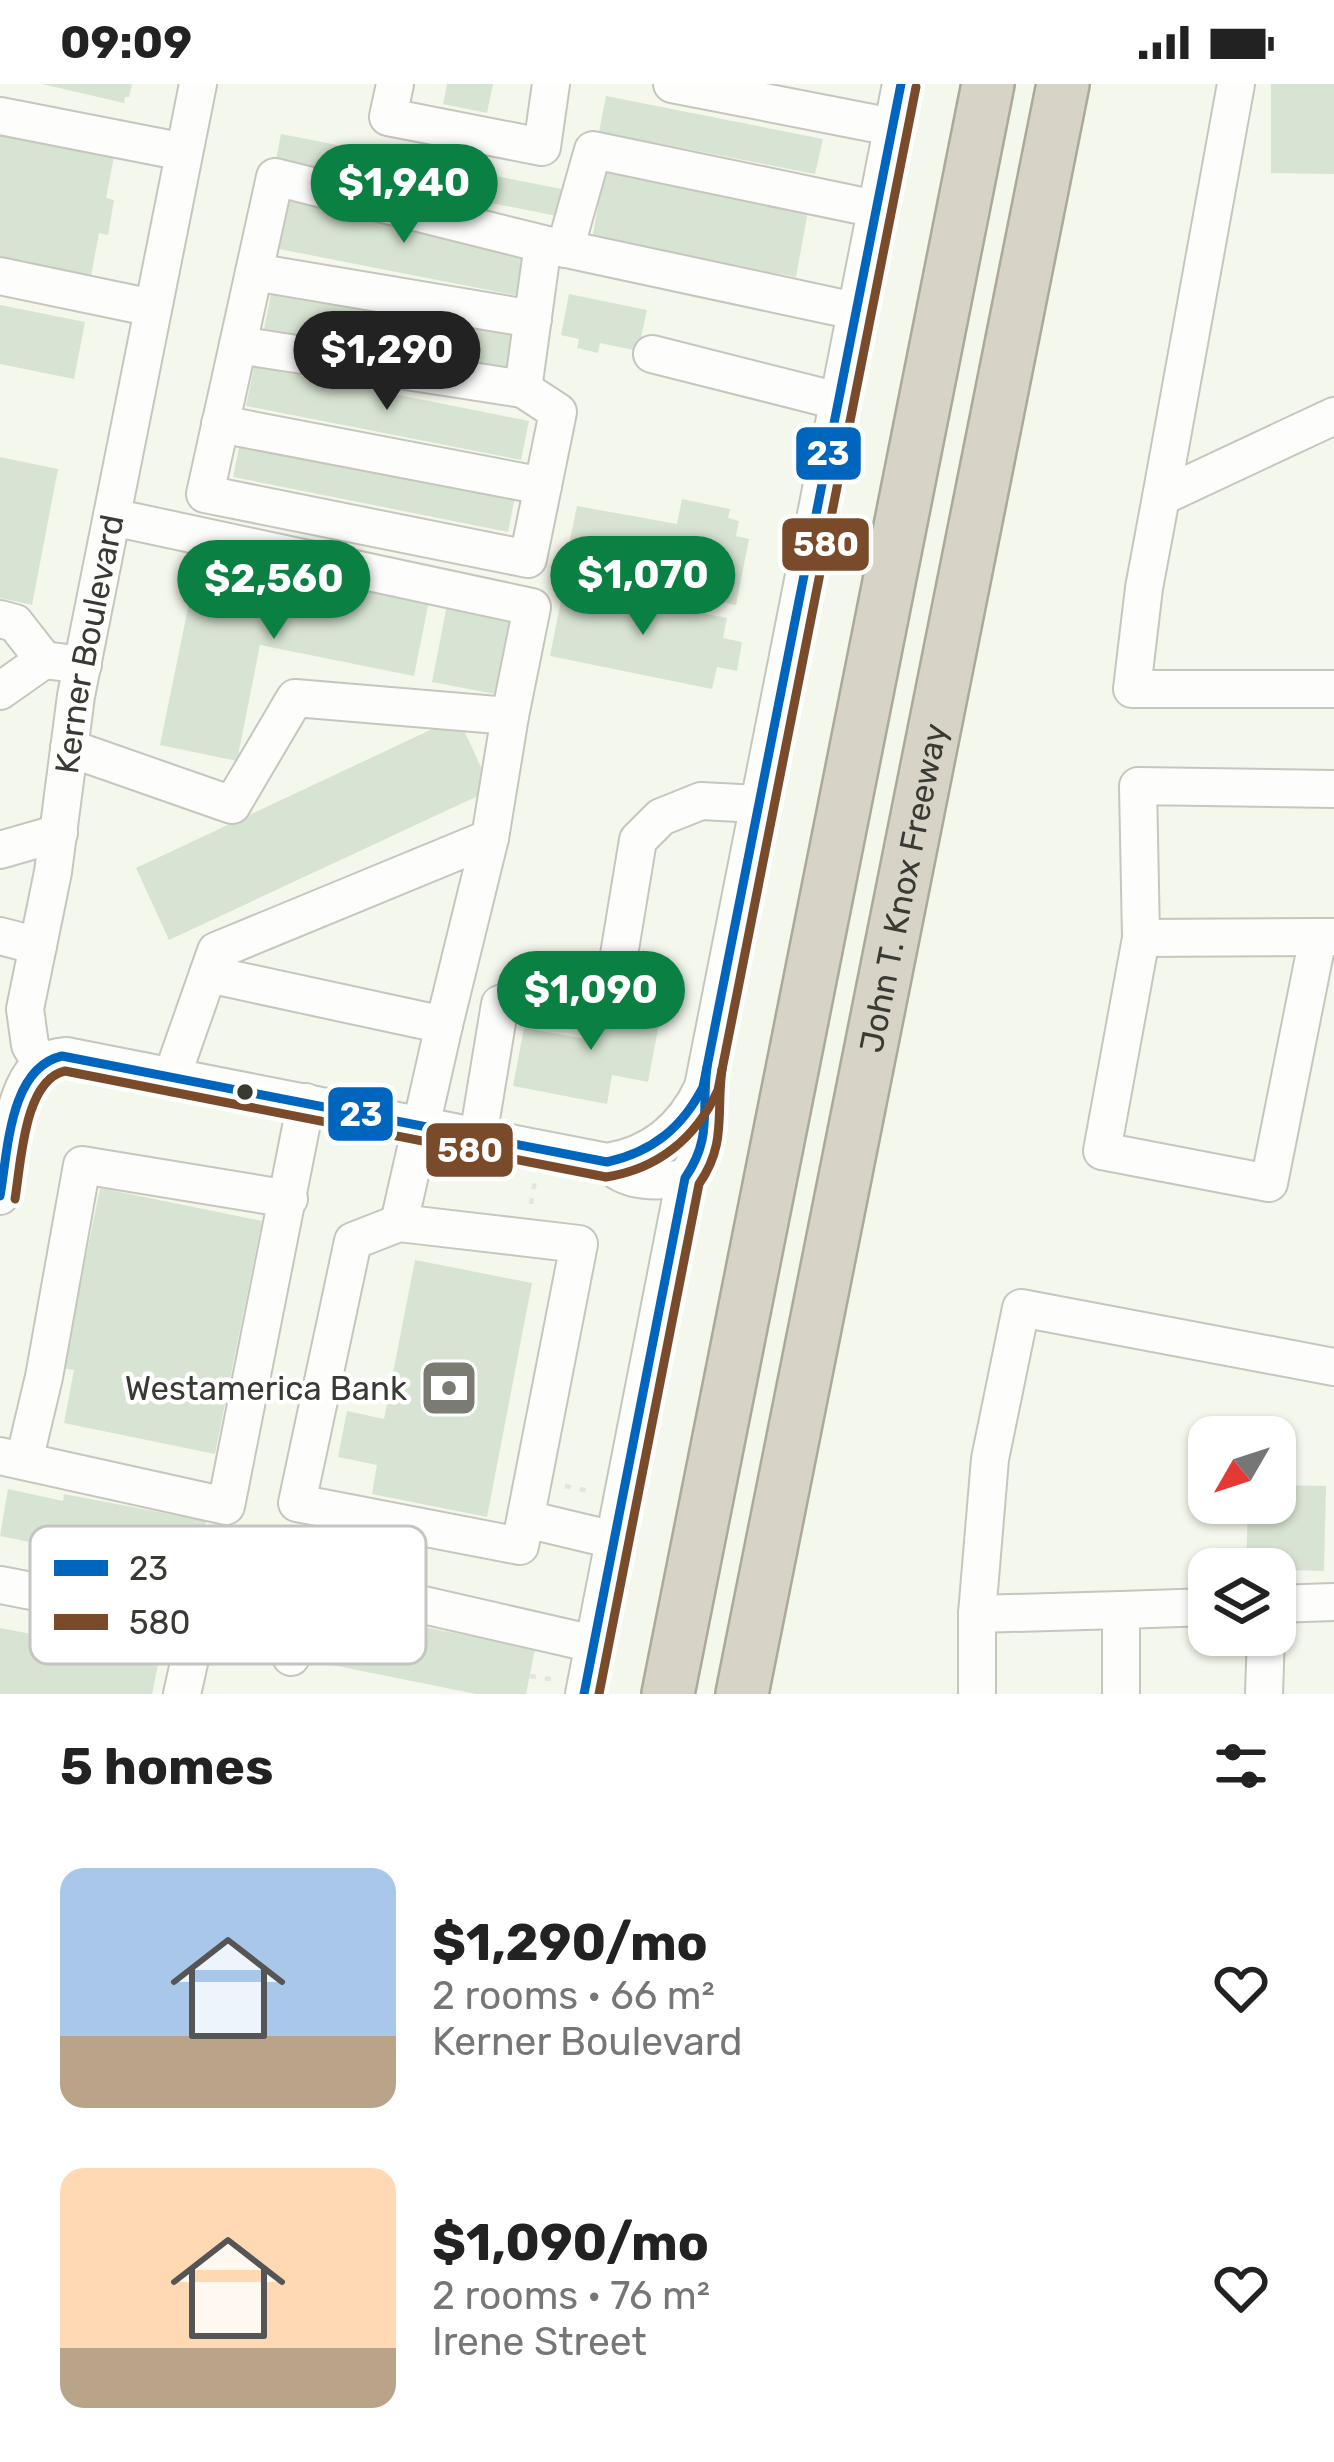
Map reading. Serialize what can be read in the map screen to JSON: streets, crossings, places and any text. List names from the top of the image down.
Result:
{
  "streets": {
    "highway": ["John T. Knox Freeway"],
    "street": ["Kerner Boulevard"]
  },
  "places": {
    "bank": ["Westamerica Bank"]
  },
  "lines": ["transit line 23", "transit line 580"],
  "legend": ["23", "580"],
  "north": "bottom left",
  "page": {
    "status": "09:09",
    "price": [
      "$1,940",
      "$1,290",
      "$1,070",
      "$2,560",
      "$1,090"
    ],
    "heading": "5 homes",
    "list": [
      {
        "name": "$1,290/mo",
        "note": "2 rooms · 66 m² · Kerner Boulevard"
      },
      {
        "name": "$1,090/mo",
        "note": "2 rooms · 76 m² · Irene Street"
      }
    ]
  }
}
